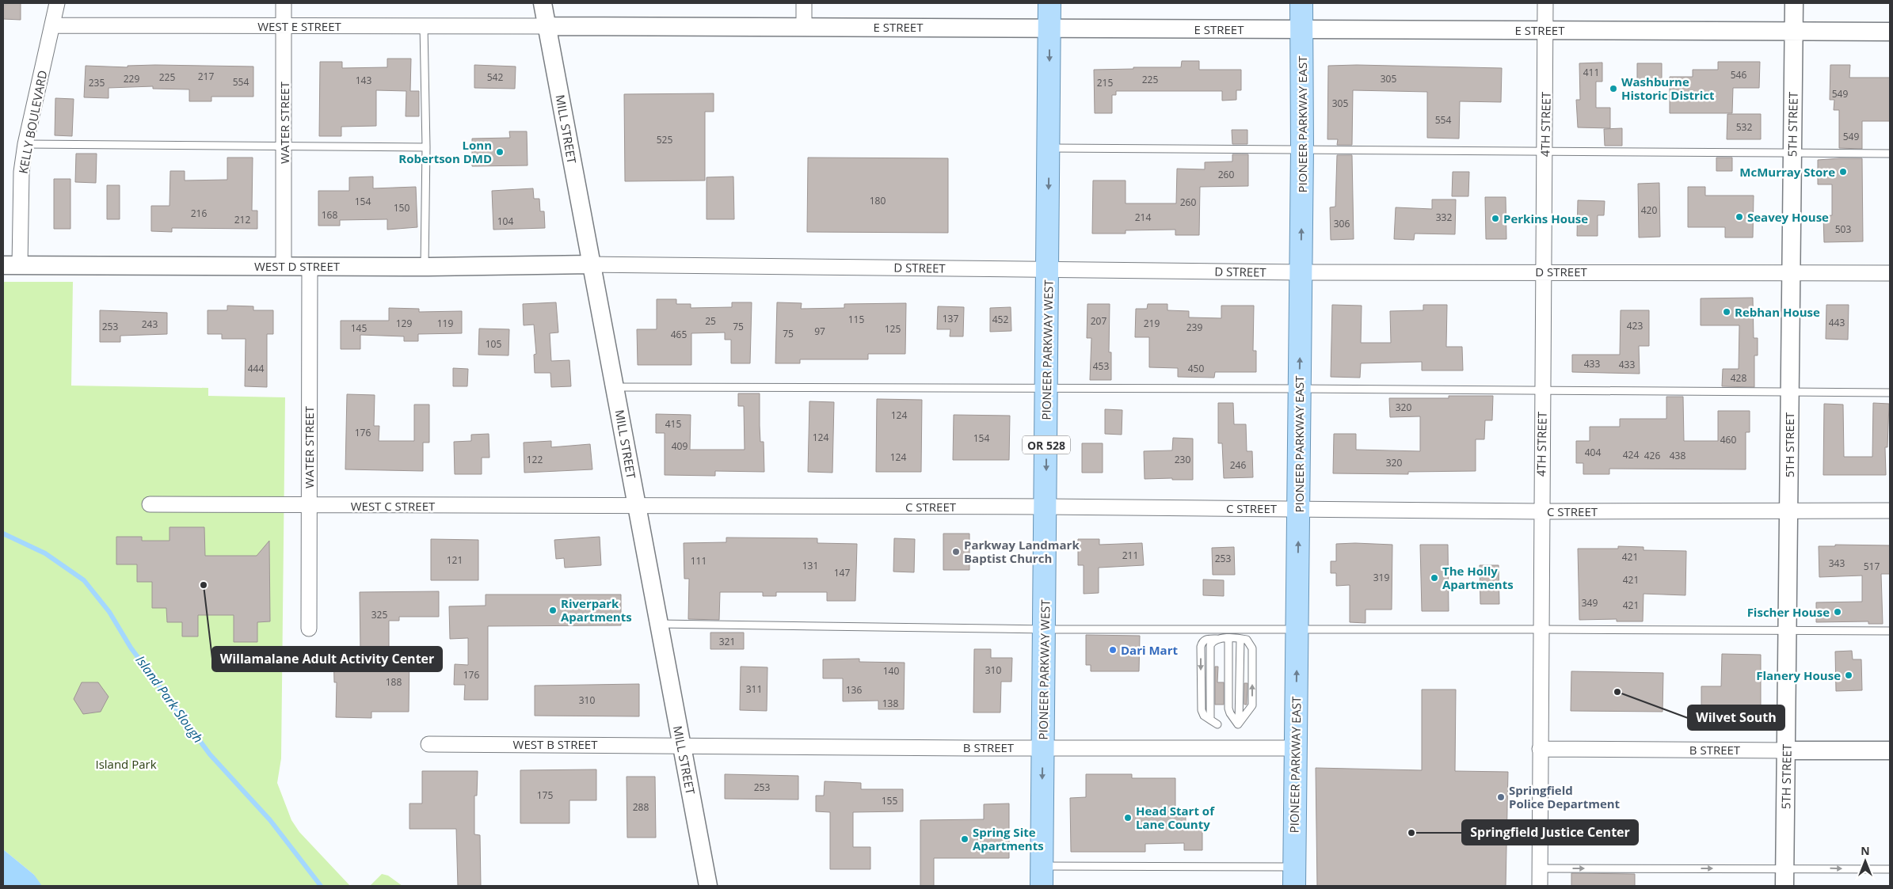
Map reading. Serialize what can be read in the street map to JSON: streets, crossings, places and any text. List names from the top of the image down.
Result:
{
  "streets": {
    "main road": ["PIONEER PARKWAY EAST", "PIONEER PARKWAY WEST", "OR 528"],
    "street": [
      "WEST E STREET",
      "E STREET",
      "KELLY BOULEVARD",
      "WATER STREET",
      "4TH STREET",
      "5TH STREET",
      "MILL STREET",
      "WEST D STREET",
      "D STREET",
      "WEST C STREET",
      "C STREET",
      "WEST B STREET",
      "B STREET"
    ]
  },
  "crossings": [
    ["WEST E STREET", "E STREET"],
    ["WEST E STREET", "KELLY BOULEVARD"],
    ["WEST E STREET", "WATER STREET"],
    ["WEST E STREET", "MILL STREET"],
    ["E STREET", "PIONEER PARKWAY EAST"],
    ["E STREET", "4TH STREET"],
    ["E STREET", "5TH STREET"],
    ["E STREET", "MILL STREET"],
    ["E STREET", "PIONEER PARKWAY WEST"],
    ["KELLY BOULEVARD", "WEST D STREET"],
    ["WATER STREET", "WEST D STREET"],
    ["WATER STREET", "WEST C STREET"],
    ["PIONEER PARKWAY EAST", "D STREET"],
    ["PIONEER PARKWAY EAST", "C STREET"],
    ["PIONEER PARKWAY EAST", "B STREET"],
    ["4TH STREET", "D STREET"],
    ["4TH STREET", "C STREET"],
    ["4TH STREET", "B STREET"],
    ["5TH STREET", "D STREET"],
    ["5TH STREET", "C STREET"],
    ["5TH STREET", "B STREET"],
    ["MILL STREET", "WEST D STREET"],
    ["MILL STREET", "D STREET"],
    ["MILL STREET", "WEST C STREET"],
    ["MILL STREET", "C STREET"],
    ["MILL STREET", "WEST B STREET"],
    ["MILL STREET", "B STREET"],
    ["WEST D STREET", "D STREET"],
    ["D STREET", "PIONEER PARKWAY WEST"],
    ["PIONEER PARKWAY WEST", "C STREET"],
    ["PIONEER PARKWAY WEST", "B STREET"],
    ["WEST C STREET", "C STREET"],
    ["WEST B STREET", "B STREET"]
  ],
  "one_way": ["PIONEER PARKWAY EAST", "PIONEER PARKWAY WEST"],
  "water": ["Island Park Slough"],
  "parks": ["Island Park"],
  "places": [
    "Washburne Historic District",
    "Lonn Robertson DMD",
    "McMurray Store",
    "Seavey House",
    "Perkins House",
    "Rebhan House",
    "Parkway Landmark Baptist Church",
    "The Holly Apartments",
    "Willamalane Adult Activity Center",
    "Riverpark Apartments",
    "Fischer House",
    "Dari Mart",
    "Flanery House",
    "Wilvet South",
    "Springfield Police Department",
    "Head Start of Lane County",
    "Springfield Justice Center",
    "Spring Site Apartments"
  ],
  "house_numbers": [
    "411",
    "546",
    "217",
    "225",
    "542",
    "229",
    "305",
    "225",
    "143",
    "554",
    "235",
    "215",
    "549",
    "305",
    "554",
    "532",
    "549",
    "525",
    "260",
    "180",
    "154",
    "260",
    "150",
    "420",
    "216",
    "168",
    "214",
    "332",
    "212",
    "104",
    "306",
    "503",
    "137",
    "115",
    "452",
    "25",
    "207",
    "443",
    "129",
    "119",
    "219",
    "243",
    "423",
    "253",
    "75",
    "239",
    "145",
    "125",
    "97",
    "75",
    "465",
    "105",
    "433",
    "433",
    "453",
    "444",
    "450",
    "428",
    "320",
    "124",
    "415",
    "176",
    "124",
    "154",
    "460",
    "409",
    "404",
    "424",
    "426",
    "438",
    "124",
    "122",
    "230",
    "320",
    "246",
    "211",
    "421",
    "253",
    "121",
    "111",
    "343",
    "131",
    "517",
    "147",
    "319",
    "421",
    "349",
    "421",
    "325",
    "321",
    "310",
    "140",
    "176",
    "188",
    "311",
    "136",
    "310",
    "138",
    "253",
    "175",
    "155",
    "288"
  ],
  "north": "top"
}
